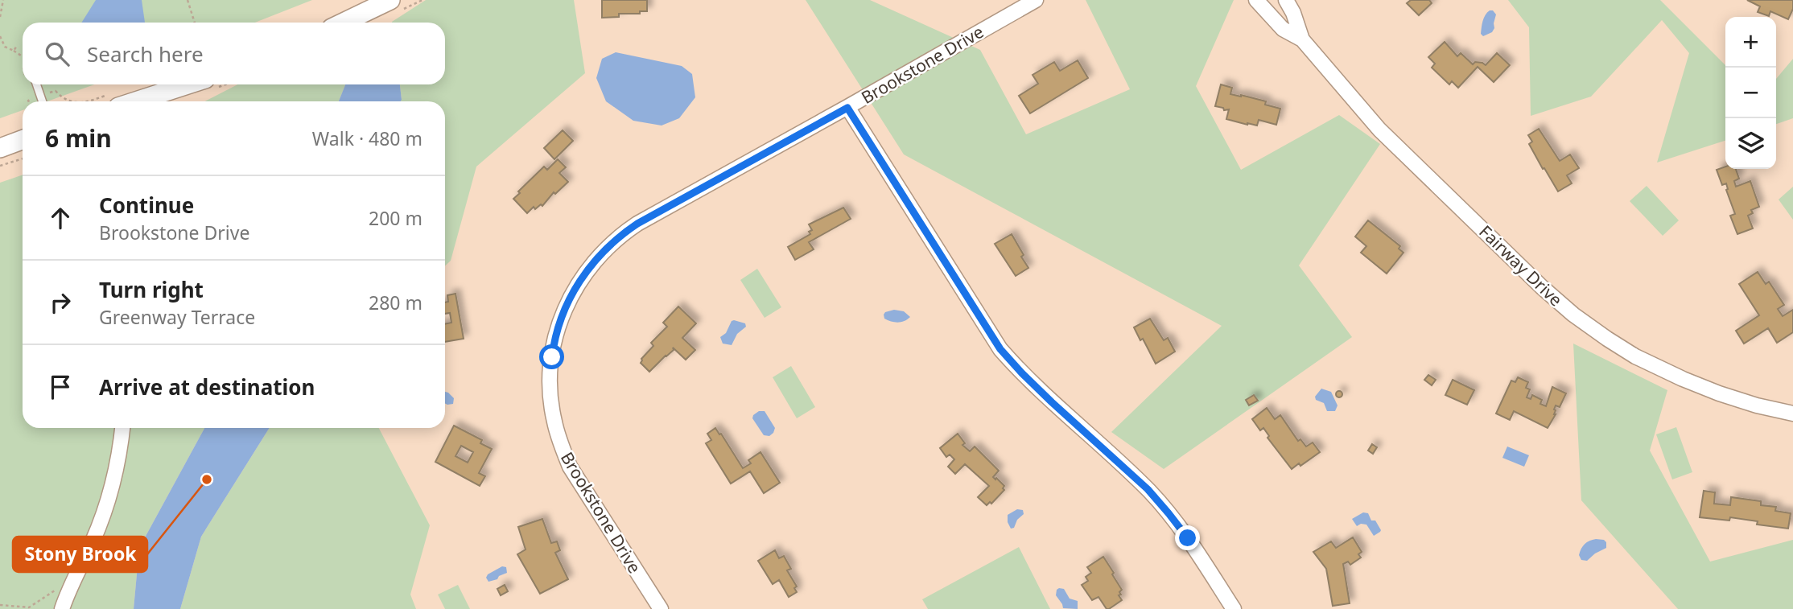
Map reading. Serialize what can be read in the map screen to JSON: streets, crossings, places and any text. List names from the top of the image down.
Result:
{
  "streets": {
    "street": ["Brookstone Drive", "Fairway Drive"]
  },
  "places": ["Stony Brook"],
  "page": {
    "map_buttons": ["+", "−"],
    "search": "Search here",
    "heading": ["6 min", "Walk · 480 m"],
    "list": [
      ["Continue", "Brookstone Drive", "200 m"],
      ["Turn right", "Greenway Terrace", "280 m"],
      "Arrive at destination"
    ]
  }
}
